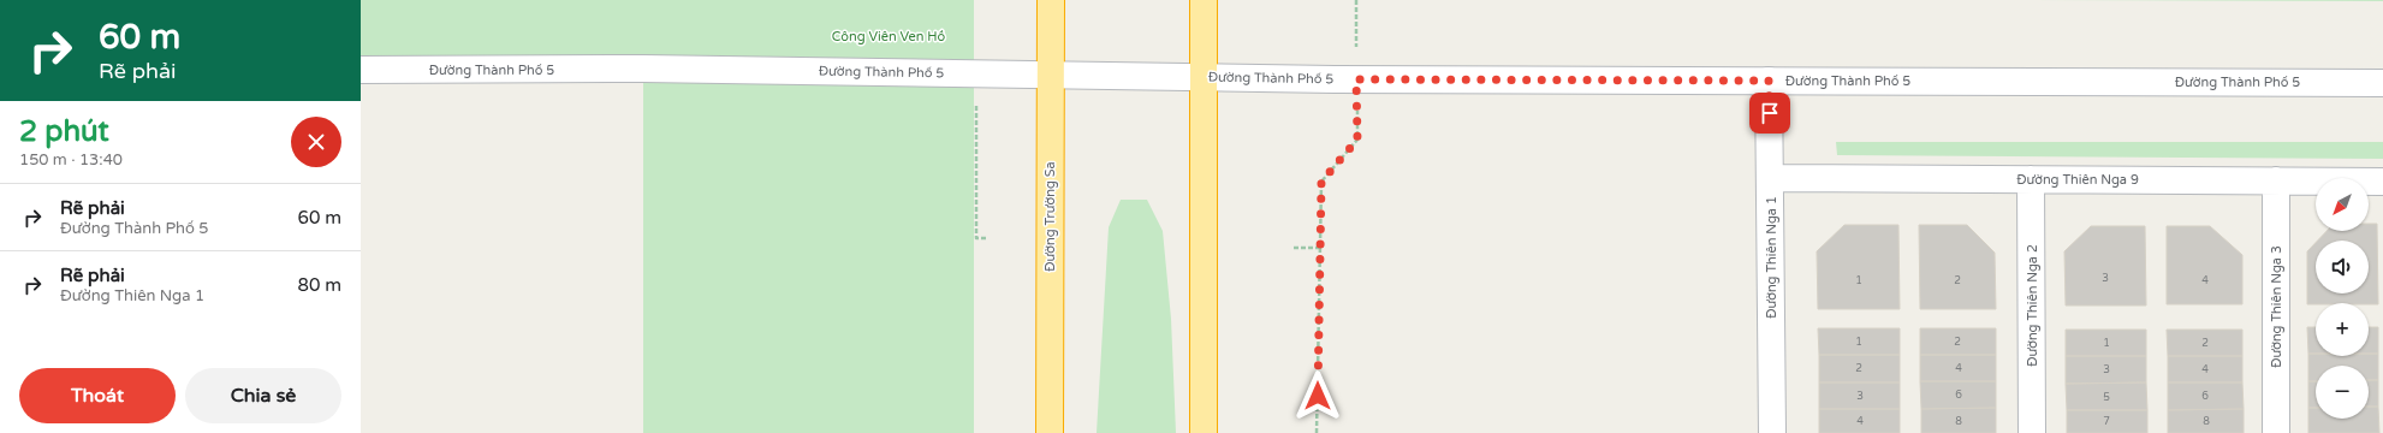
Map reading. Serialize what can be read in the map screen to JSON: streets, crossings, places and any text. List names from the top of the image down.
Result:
{
  "streets": {
    "highway": ["Đường Trường Sa"],
    "street": [
      "Đường Thành Phố 5",
      "Đường Thiên Nga 9",
      "Đường Thiên Nga 1",
      "Đường Thiên Nga 2",
      "Đường Thiên Nga 3"
    ]
  },
  "crossings": [
    ["Đường Thành Phố 5", "Đường Trường Sa"],
    ["Đường Thành Phố 5", "Đường Thiên Nga 1"],
    ["Đường Thiên Nga 9", "Đường Thiên Nga 1"],
    ["Đường Thiên Nga 9", "Đường Thiên Nga 2"],
    ["Đường Thiên Nga 9", "Đường Thiên Nga 3"]
  ],
  "parks": ["Công Viên Ven Hồ"],
  "house_numbers": [
    "3",
    "1",
    "2",
    "4",
    "1",
    "2",
    "1",
    "2",
    "2",
    "4",
    "3",
    "4",
    "6",
    "3",
    "6",
    "5",
    "4",
    "8",
    "7",
    "8"
  ],
  "north": "bottom left",
  "page": {
    "turn": ["60 m", "Rẽ phải"],
    "heading": ["2 phút", "150 m · 13:40"],
    "map_buttons": ["+", "−"],
    "list": [
      {
        "name": "Rẽ phải",
        "note": "Đường Thành Phố 5",
        "value": "60 m"
      },
      {
        "name": "Rẽ phải",
        "note": "Đường Thiên Nga 1",
        "value": "80 m"
      }
    ],
    "buttons": ["Thoát", "Chia sẻ"]
  }
}
